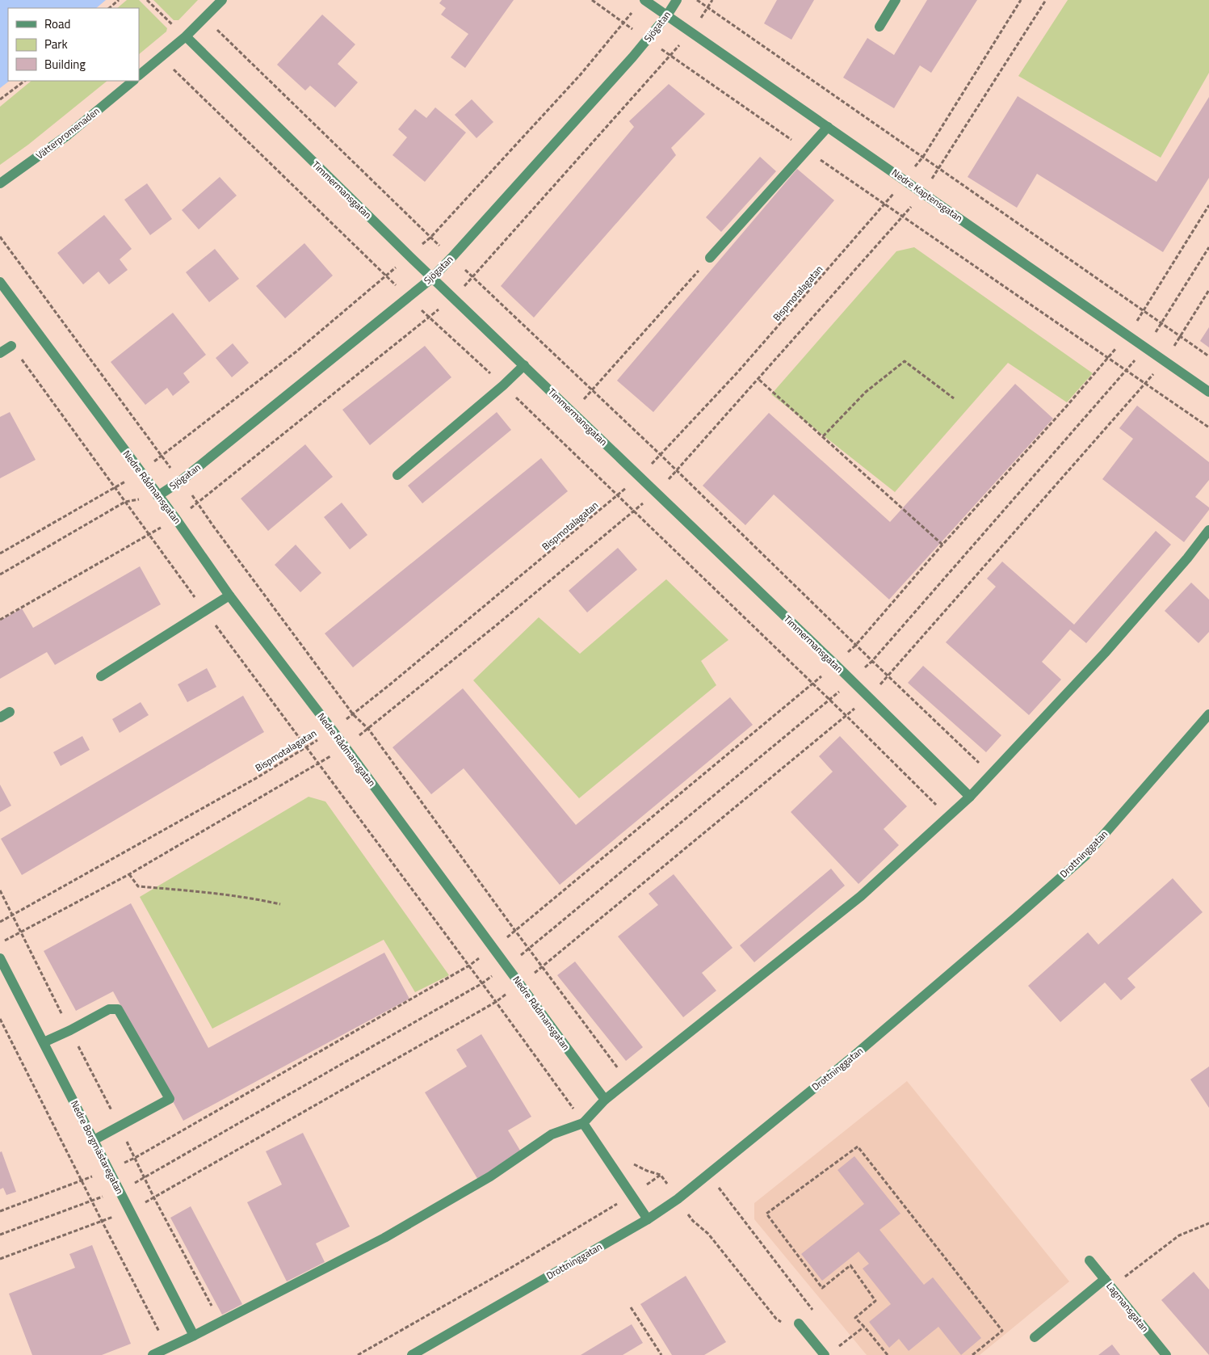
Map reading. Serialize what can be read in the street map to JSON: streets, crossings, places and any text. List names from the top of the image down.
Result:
{
  "streets": {
    "street": [
      "Sjögatan",
      "Vätterpromenaden",
      "Timmermansgatan",
      "Nedre Kaptensgatan",
      "Nedre Rådmansgatan",
      "Drottninggatan",
      "Nedre Borgmästaregatan",
      "Lagmansgatan"
    ],
    "path": ["Bispmotalagatan"]
  },
  "crossings": [
    ["Sjögatan", "Timmermansgatan"],
    ["Sjögatan", "Nedre Kaptensgatan"],
    ["Sjögatan", "Nedre Rådmansgatan"],
    ["Timmermansgatan", "Bispmotalagatan"],
    ["Nedre Kaptensgatan", "Bispmotalagatan"],
    ["Bispmotalagatan", "Nedre Rådmansgatan"]
  ],
  "legend": ["Road", "Park", "Building"]
}
